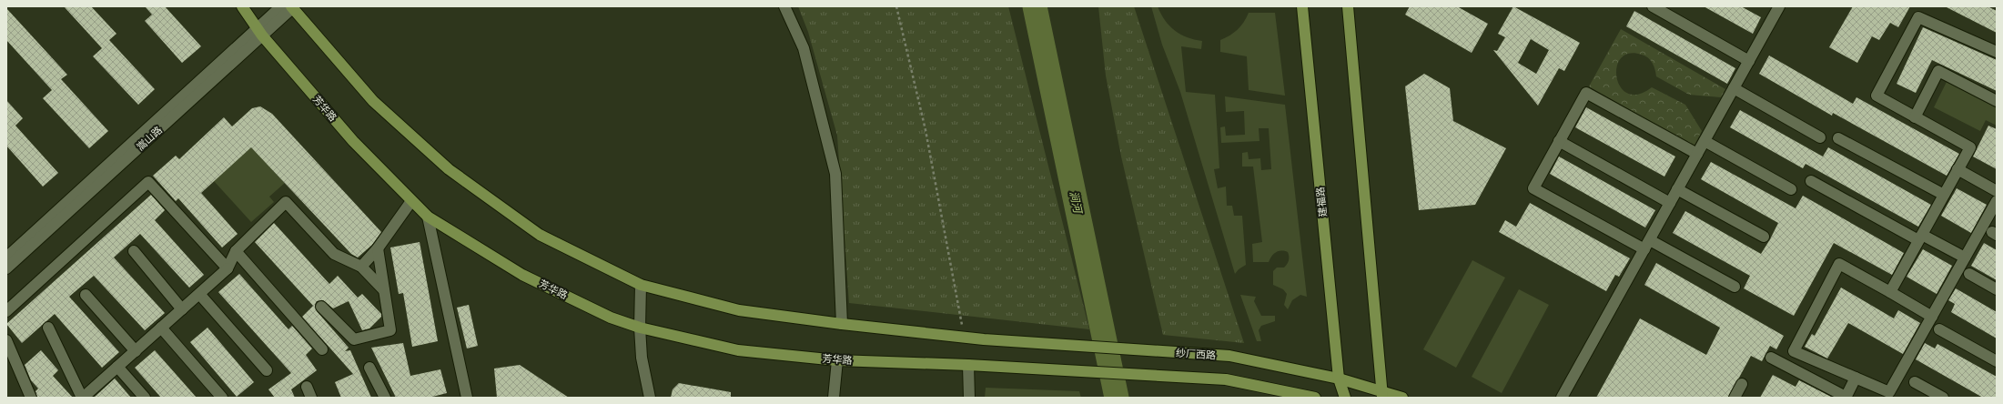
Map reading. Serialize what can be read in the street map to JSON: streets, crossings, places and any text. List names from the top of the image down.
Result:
{
  "streets": {
    "main road": ["芳华路", "建福路", "纱厂西路"],
    "street": ["嵩山路"]
  },
  "crossings": [
    ["芳华路", "嵩山路"],
    ["建福路", "纱厂西路"]
  ],
  "water": ["涧河"]
}
